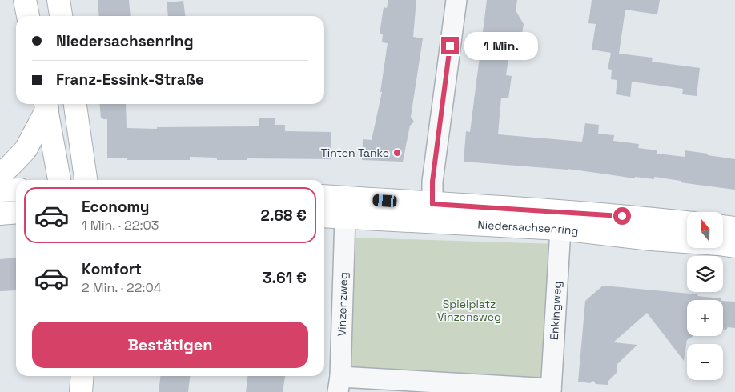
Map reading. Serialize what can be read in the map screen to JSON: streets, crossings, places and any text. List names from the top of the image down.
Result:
{
  "streets": {
    "main road": ["Niedersachsenring"],
    "street": ["Vinzenzweg", "Enkingweg"]
  },
  "crossings": [
    ["Niedersachsenring", "Vinzenzweg"],
    ["Niedersachsenring", "Enkingweg"]
  ],
  "parks": ["Spielplatz Vinzensweg"],
  "places": ["Tinten Tanke"],
  "north": "top",
  "page": {
    "banner": ["Niedersachsenring", "Franz-Essink-Straße"],
    "bubble": "1 Min.",
    "list": [
      {
        "name": "Economy",
        "note": "1 Min. · 22:03",
        "value": "2.68 €"
      },
      {
        "name": "Komfort",
        "note": "2 Min. · 22:04",
        "value": "3.61 €"
      }
    ],
    "map_buttons": ["+", "−"],
    "buttons": "Bestätigen"
  }
}
